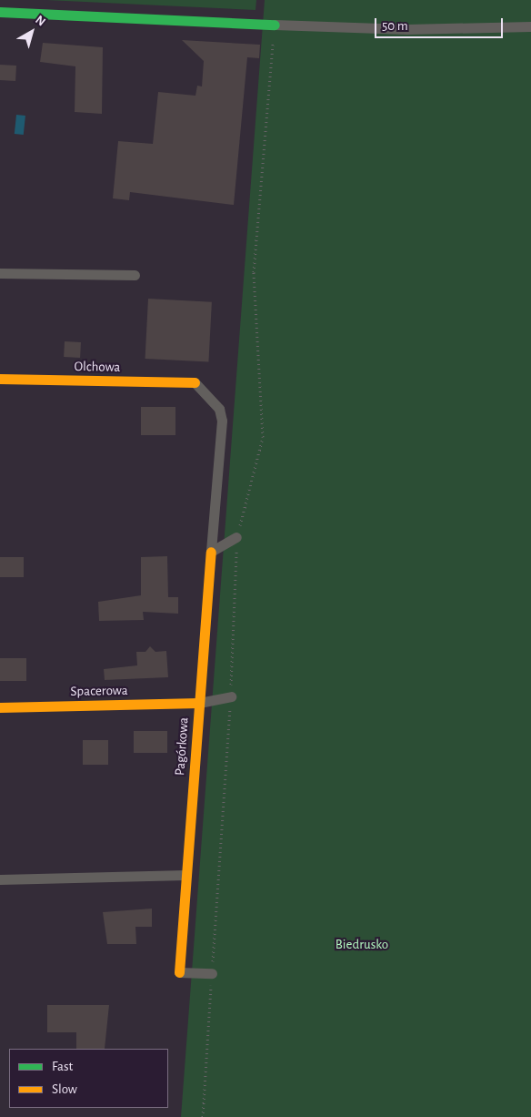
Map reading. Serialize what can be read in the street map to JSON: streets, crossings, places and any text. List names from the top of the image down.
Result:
{
  "streets": {
    "street": ["Olchowa", "Spacerowa", "Pagórkowa"]
  },
  "crossings": [
    ["Spacerowa", "Pagórkowa"]
  ],
  "parks": ["Biedrusko"],
  "legend": ["Fast", "Slow"],
  "scale_bar": "50 m",
  "north": "top right"
}
